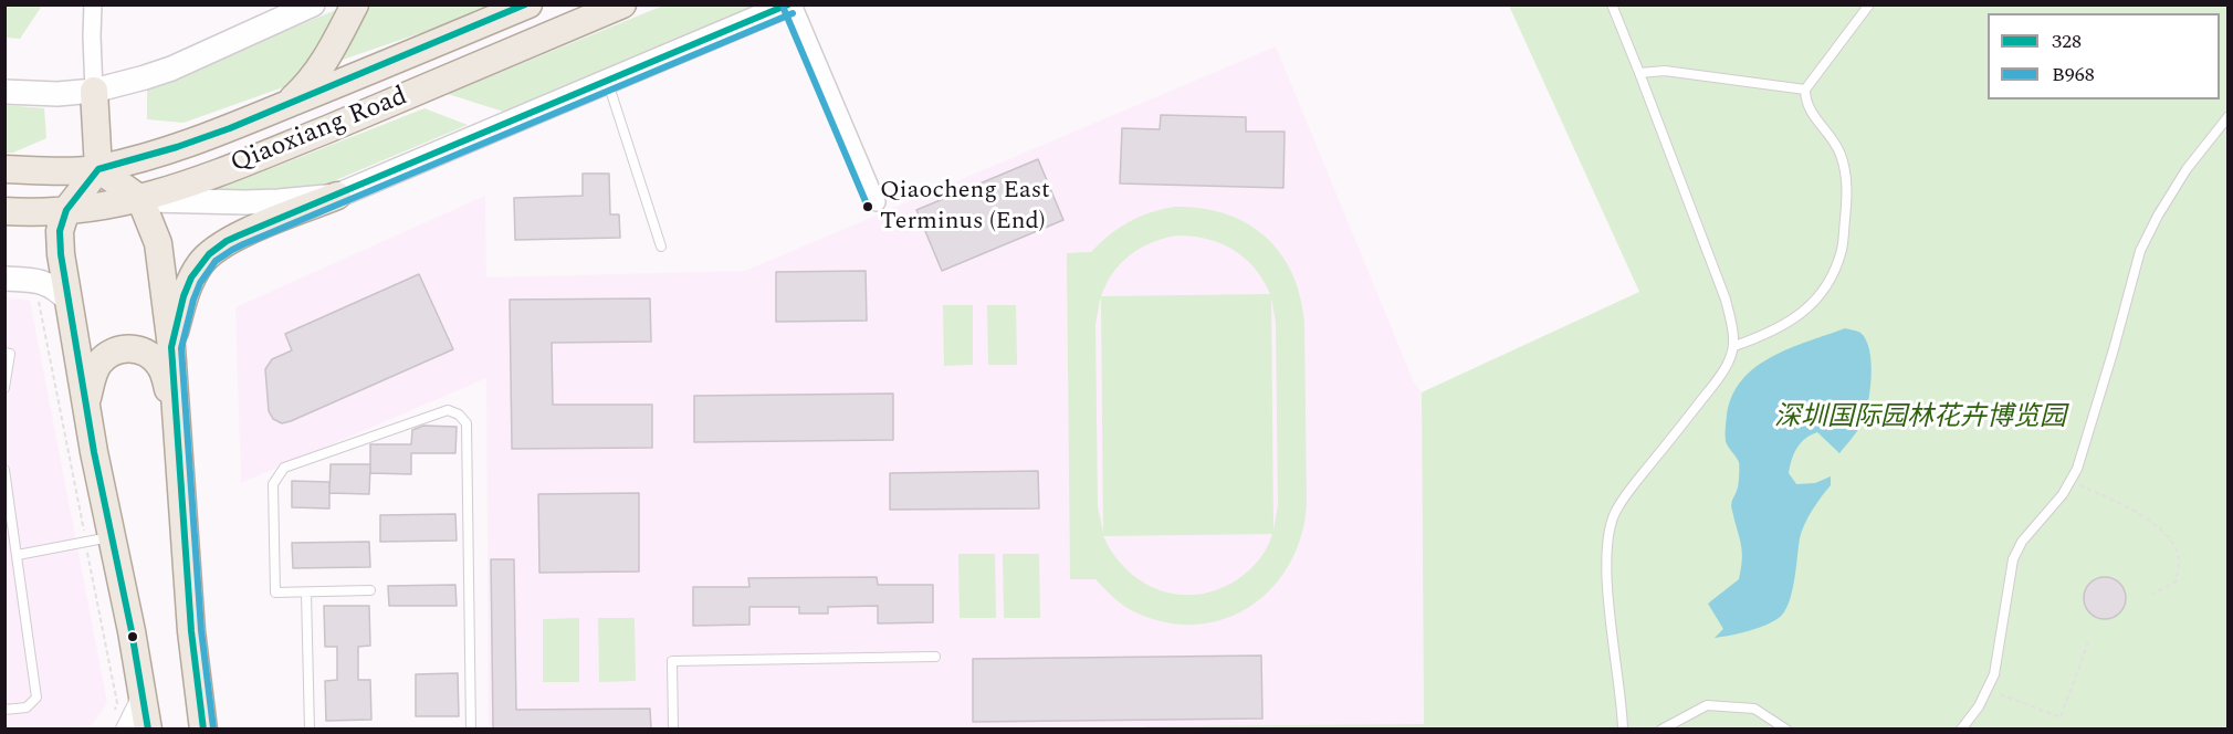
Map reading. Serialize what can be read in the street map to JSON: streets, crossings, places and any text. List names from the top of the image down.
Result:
{
  "streets": {
    "main road": ["Qiaoxiang Road"]
  },
  "parks": ["深圳国际园林花卉博览园"],
  "places": ["Qiaocheng East Terminus (End)"],
  "lines": ["transit line 328", "transit line B968"],
  "legend": ["328", "B968"]
}
